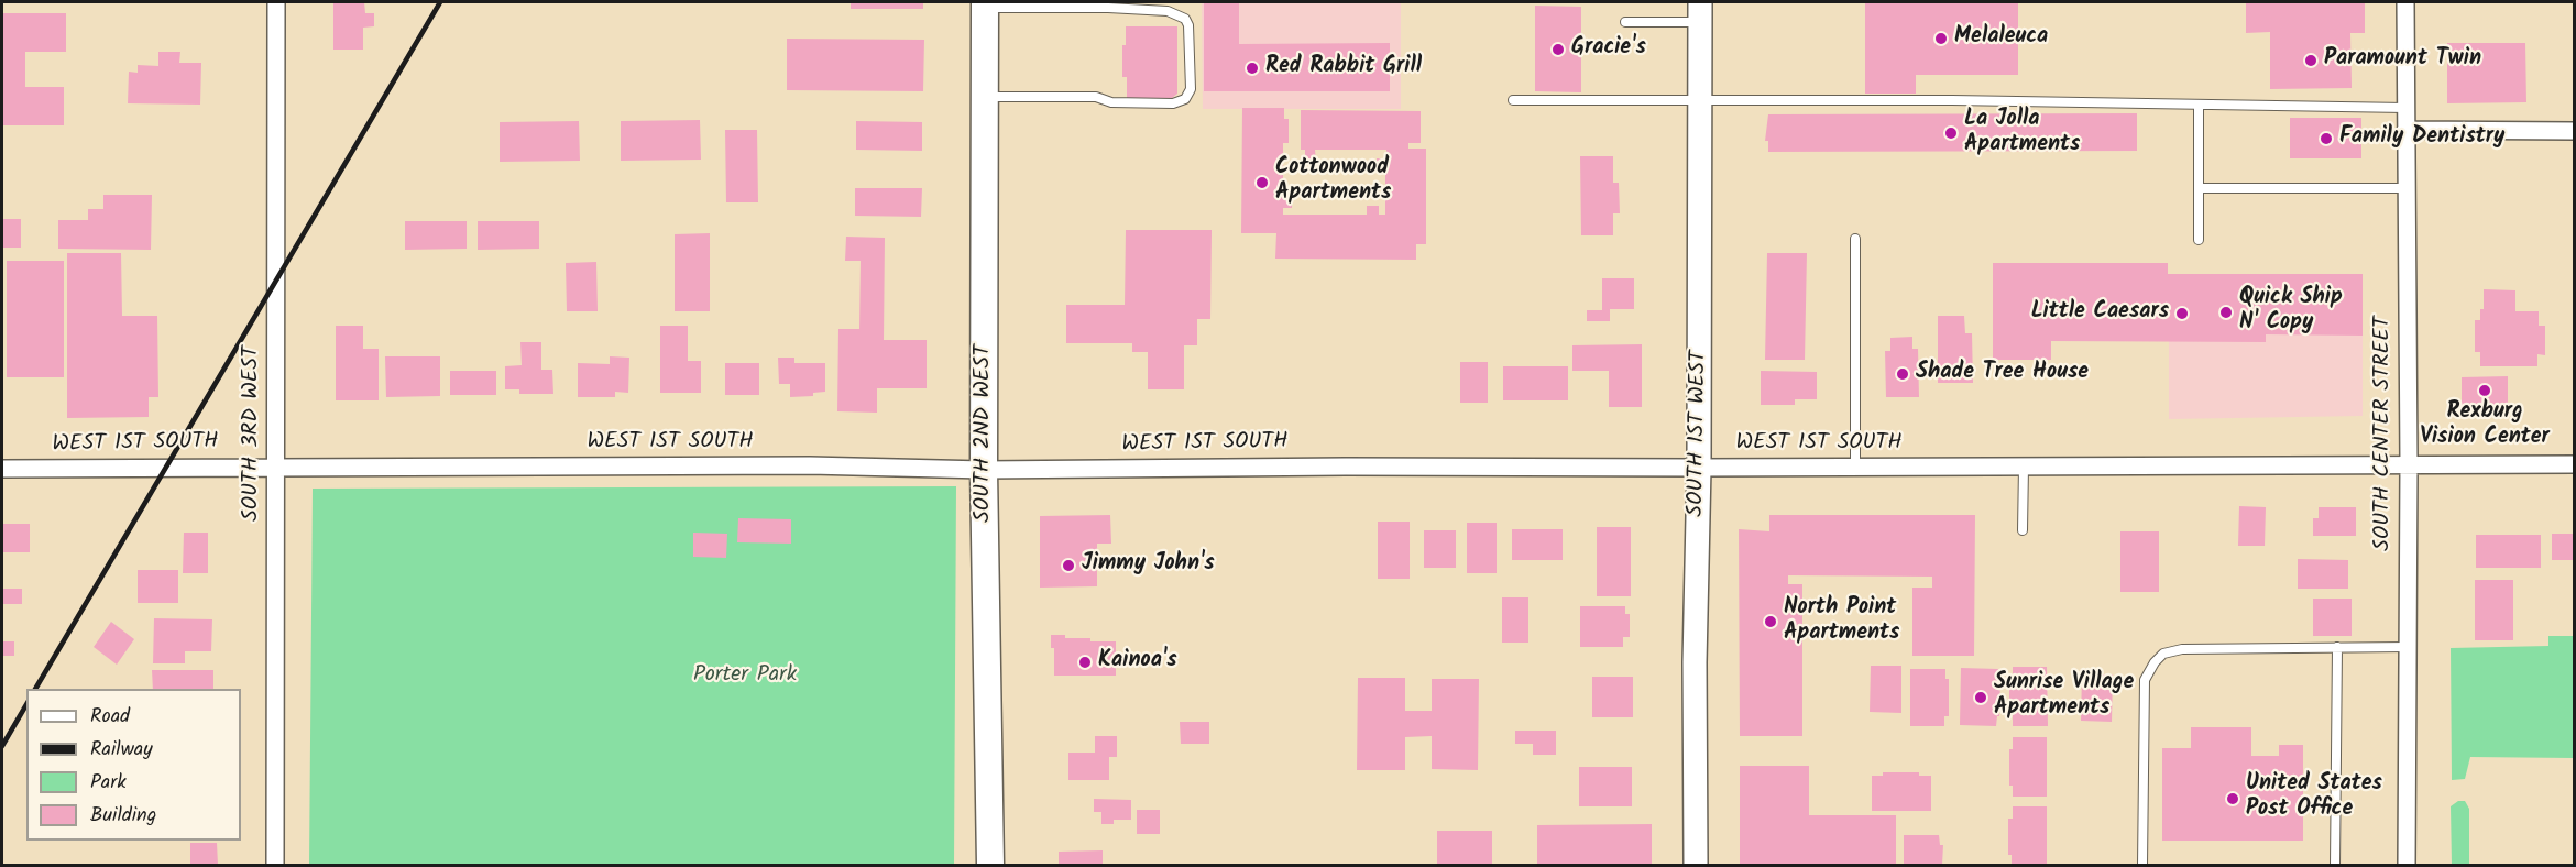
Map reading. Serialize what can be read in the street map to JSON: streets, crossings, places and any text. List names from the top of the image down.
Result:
{
  "streets": {
    "main road": ["SOUTH 2ND WEST"],
    "street": [
      "SOUTH 3RD WEST",
      "SOUTH 1ST WEST",
      "SOUTH CENTER STREET",
      "WEST 1ST SOUTH"
    ]
  },
  "crossings": [
    ["SOUTH 3RD WEST", "WEST 1ST SOUTH"],
    ["SOUTH 2ND WEST", "WEST 1ST SOUTH"],
    ["SOUTH 1ST WEST", "WEST 1ST SOUTH"],
    ["SOUTH CENTER STREET", "WEST 1ST SOUTH"]
  ],
  "parks": ["Porter Park"],
  "places": [
    "Melaleuca",
    "Gracie's",
    "Paramount Twin",
    "Red Rabbit Grill",
    "La Jolla Apartments",
    "Family Dentistry",
    "Cottonwood Apartments",
    "Quick Ship N' Copy",
    "Little Caesars",
    "Shade Tree House",
    "Rexburg Vision Center",
    "Jimmy John's",
    "North Point Apartments",
    "Kainoa's",
    "Sunrise Village Apartments",
    "United States Post Office"
  ],
  "legend": [
    "Road",
    "Railway",
    "Park",
    "Building"
  ]
}
